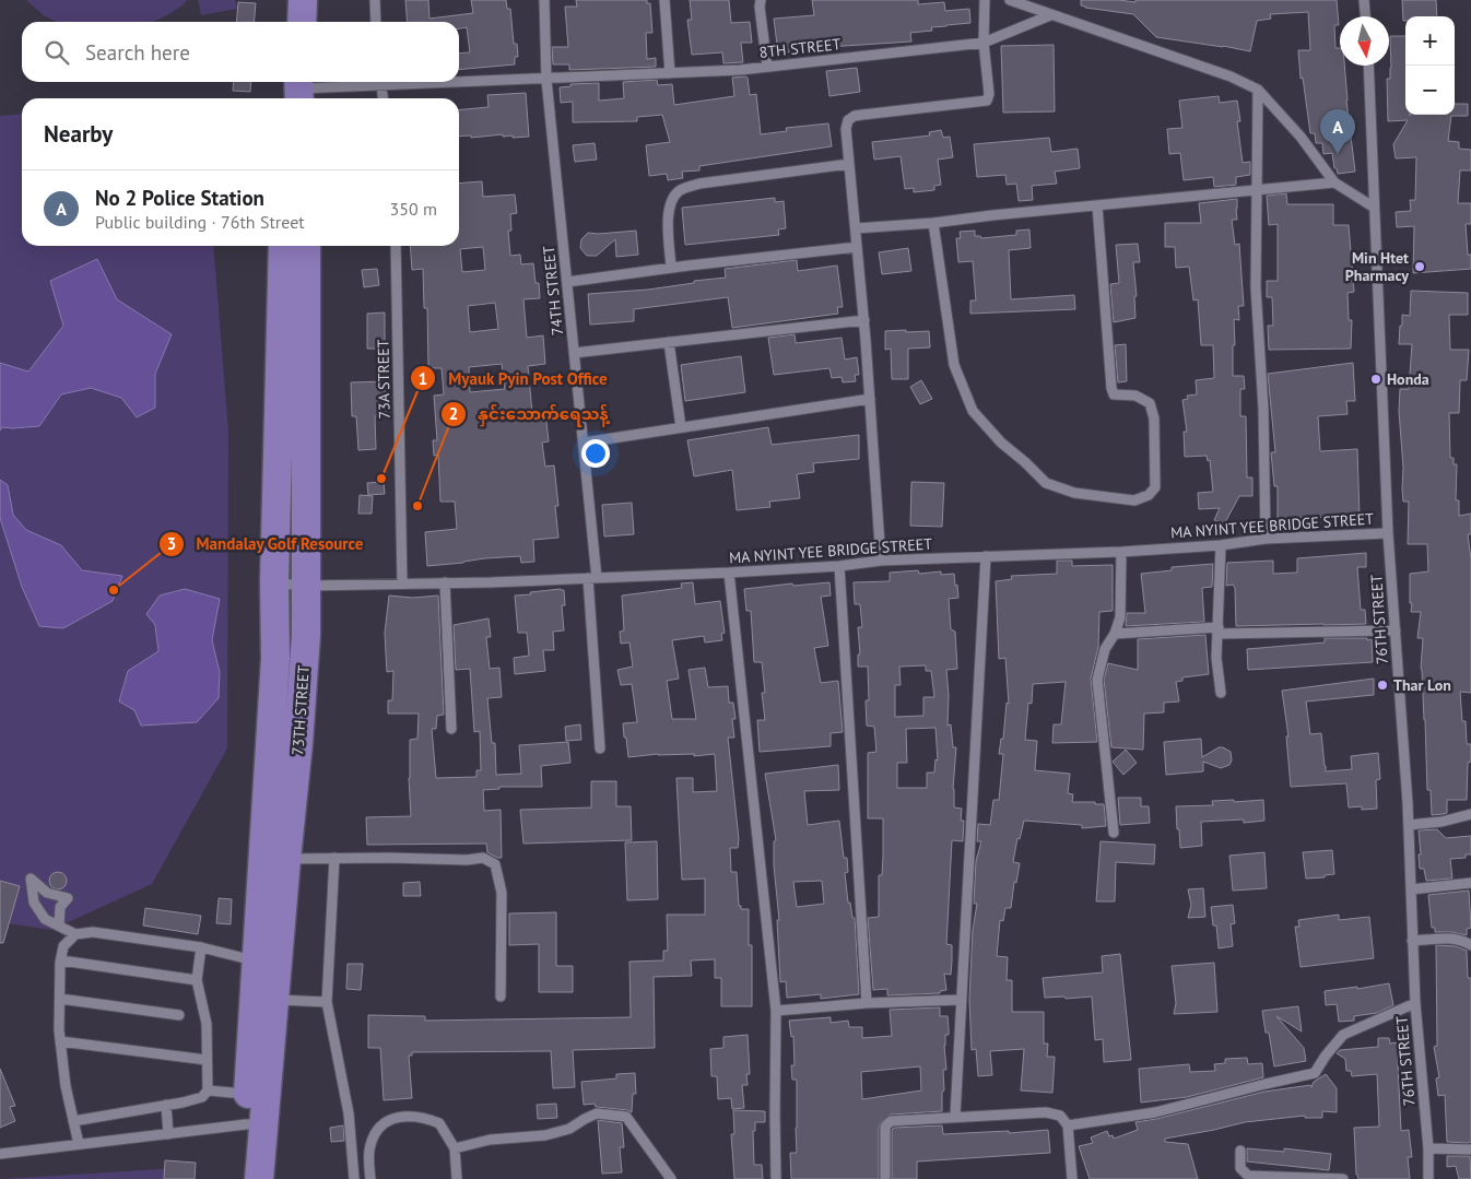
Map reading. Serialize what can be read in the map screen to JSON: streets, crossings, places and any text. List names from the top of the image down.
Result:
{
  "streets": {
    "main road": ["73TH STREET"],
    "street": [
      "8TH STREET",
      "74TH STREET",
      "73A STREET",
      "MA NYINT YEE BRIDGE STREET",
      "76TH STREET"
    ]
  },
  "crossings": [
    ["8TH STREET", "74TH STREET"],
    ["74TH STREET", "MA NYINT YEE BRIDGE STREET"],
    ["73A STREET", "MA NYINT YEE BRIDGE STREET"],
    ["MA NYINT YEE BRIDGE STREET", "76TH STREET"],
    ["MA NYINT YEE BRIDGE STREET", "73TH STREET"]
  ],
  "places": [
    "Min Htet Pharmacy",
    "Honda",
    "Myauk Pyin Post Office",
    "နှင်းသောက်ရေသန့်",
    "Mandalay Golf Resource",
    "Thar Lon"
  ],
  "north": "bottom",
  "page": {
    "map_buttons": ["+", "−"],
    "search": "Search here",
    "heading": "Nearby",
    "pins": "A",
    "list": [
      {
        "mark": "A",
        "name": "No 2 Police Station",
        "note": "Public building · 76th Street",
        "value": "350 m"
      }
    ]
  }
}
